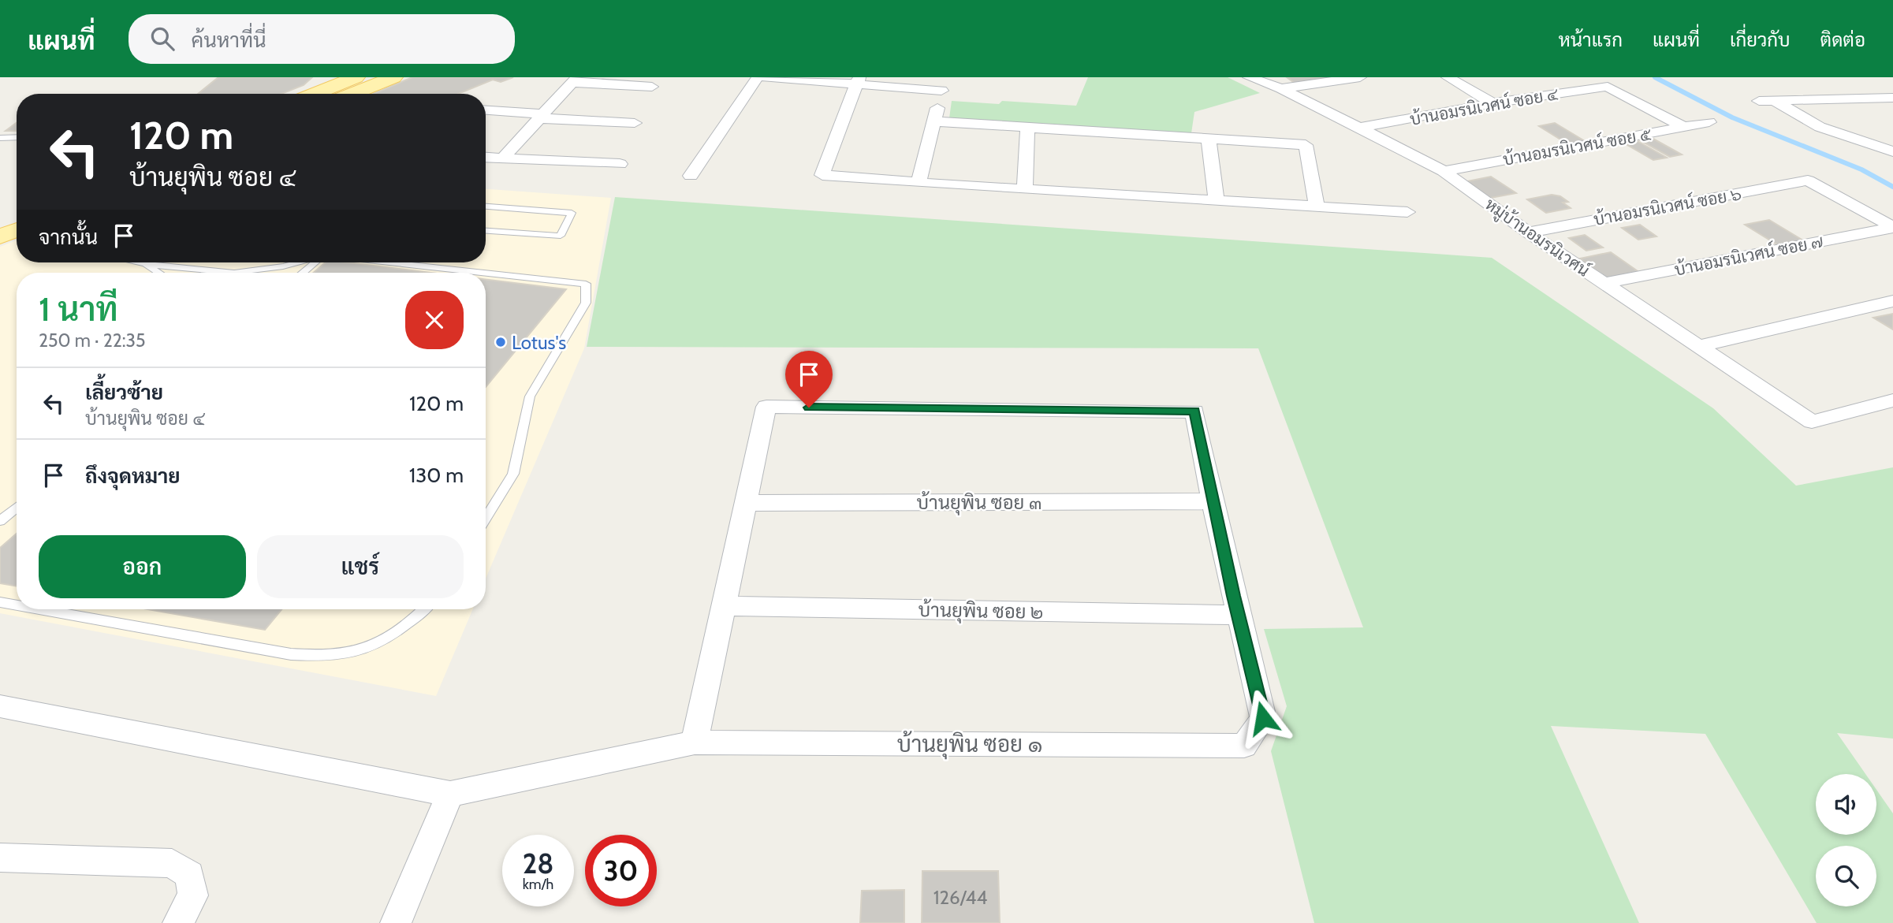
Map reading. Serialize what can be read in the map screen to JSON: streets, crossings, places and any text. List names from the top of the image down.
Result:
{
  "streets": {
    "street": [
      "บ้านอมรนิเวศน์ ซอย ๔",
      "บ้านอมรนิเวศน์ ซอย ๕",
      "บ้านอมรนิเวศน์ ซอย ๖",
      "หมู่บ้านอมรนิเวศน์",
      "บ้านอมรนิเวศน์ ซอย ๗",
      "บ้านยุพิน ซอย ๓",
      "บ้านยุพิน ซอย ๒",
      "บ้านยุพิน ซอย ๑"
    ]
  },
  "crossings": [
    ["บ้านอมรนิเวศน์ ซอย ๔", "บ้านอมรนิเวศน์ ซอย ๕"],
    ["บ้านอมรนิเวศน์ ซอย ๔", "หมู่บ้านอมรนิเวศน์"],
    ["บ้านอมรนิเวศน์ ซอย ๕", "หมู่บ้านอมรนิเวศน์"],
    ["บ้านอมรนิเวศน์ ซอย ๖", "หมู่บ้านอมรนิเวศน์"],
    ["บ้านอมรนิเวศน์ ซอย ๖", "บ้านอมรนิเวศน์ ซอย ๗"],
    ["หมู่บ้านอมรนิเวศน์", "บ้านอมรนิเวศน์ ซอย ๗"],
    ["บ้านยุพิน ซอย ๒", "บ้านยุพิน ซอย ๑"]
  ],
  "places": ["Lotus's"],
  "house_numbers": ["126/44"],
  "page": {
    "header": "แผนที่",
    "search": "ค้นหาที่นี่",
    "nav": [
      "หน้าแรก",
      "แผนที่",
      "เกี่ยวกับ",
      "ติดต่อ"
    ],
    "turn": ["120 m", "บ้านยุพิน ซอย ๔"],
    "then": "จากนั้น",
    "heading": ["1 นาที", "250 m · 22:35"],
    "list": [
      {
        "name": "เลี้ยวซ้าย",
        "note": "บ้านยุพิน ซอย ๔",
        "value": "120 m"
      },
      {
        "name": "ถึงจุดหมาย",
        "value": "130 m"
      }
    ],
    "buttons": ["ออก", "แชร์"],
    "speed": "28 km/h",
    "limit": "30"
  }
}
